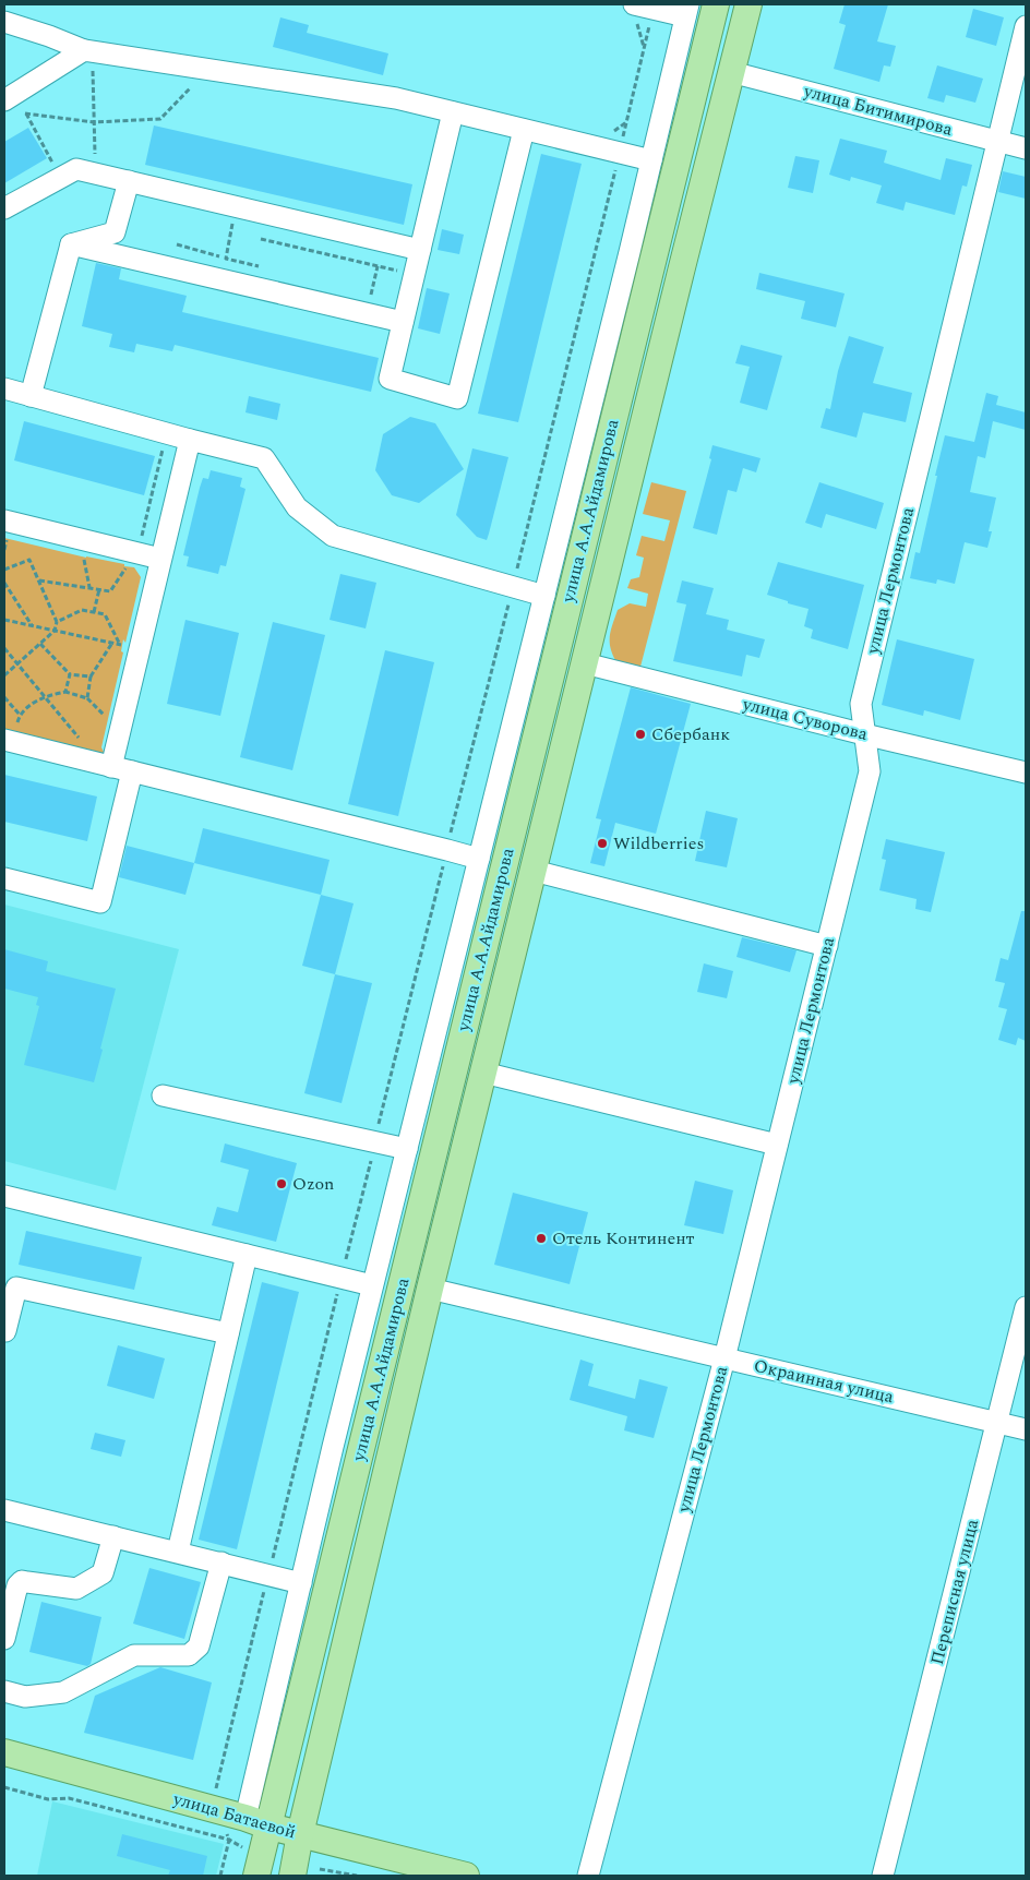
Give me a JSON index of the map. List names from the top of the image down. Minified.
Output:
{"streets":{"main road":["улица А.А.Айдамирова","улица Батаевой"],"street":["улица Битимирова","улица Лермонтова","улица Суворова","Окраинная улица","Переписная улица"]},"crossings":[["улица Битимирова","улица А.А.Айдамирова"],["улица Битимирова","улица Лермонтова"],["улица А.А.Айдамирова","улица Суворова"],["улица А.А.Айдамирова","Окраинная улица"],["улица А.А.Айдамирова","улица Батаевой"],["улица Лермонтова","улица Суворова"],["улица Лермонтова","Окраинная улица"],["Окраинная улица","Переписная улица"]],"places":["Сбербанк","Wildberries","Ozon","Отель Континент"]}
